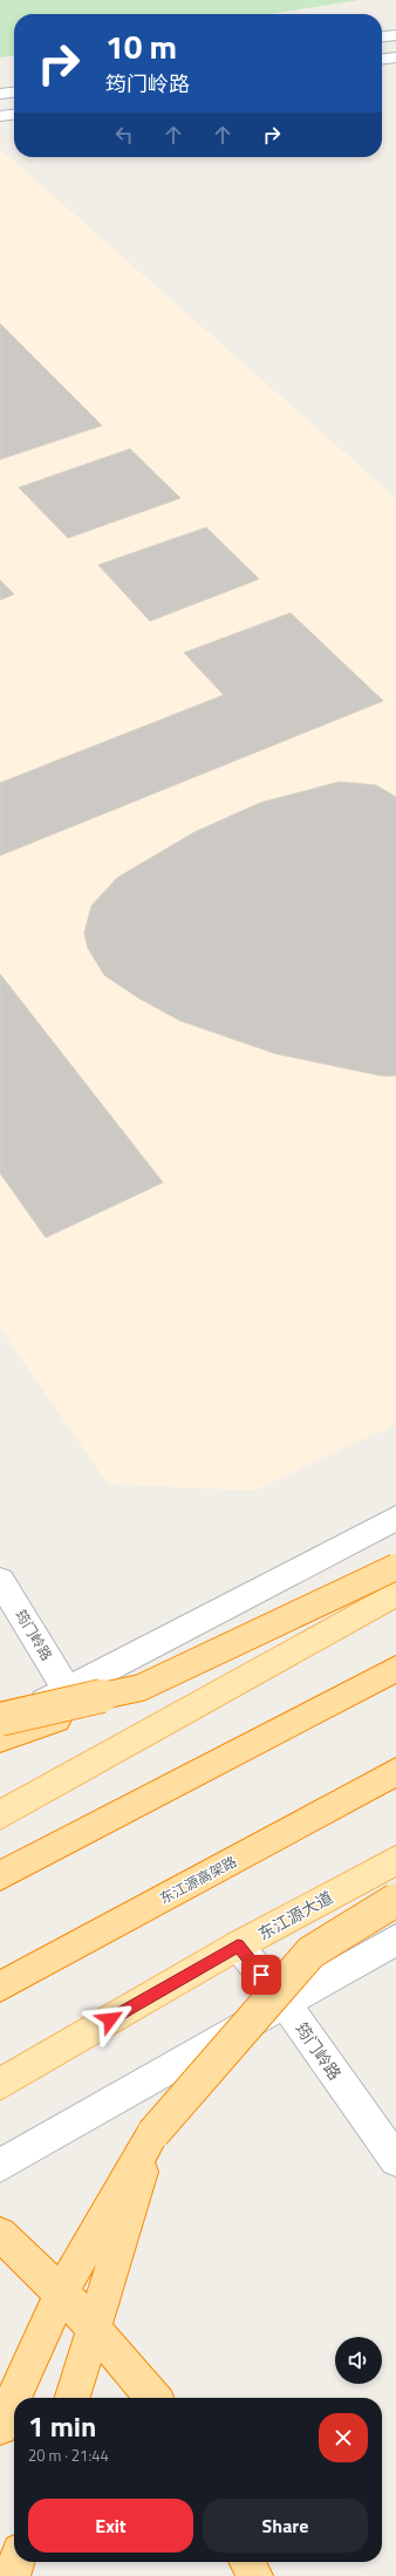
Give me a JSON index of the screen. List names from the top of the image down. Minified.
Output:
{"streets":{"highway":["东江源高架路"],"main road":["东江源大道"],"street":["筠门岭路"]},"crossings":[["筠门岭路","东江源大道"]],"page":{"turn":["10 m","筠门岭路"],"heading":["1 min","20 m · 21:44"],"buttons":["Exit","Share"]}}
